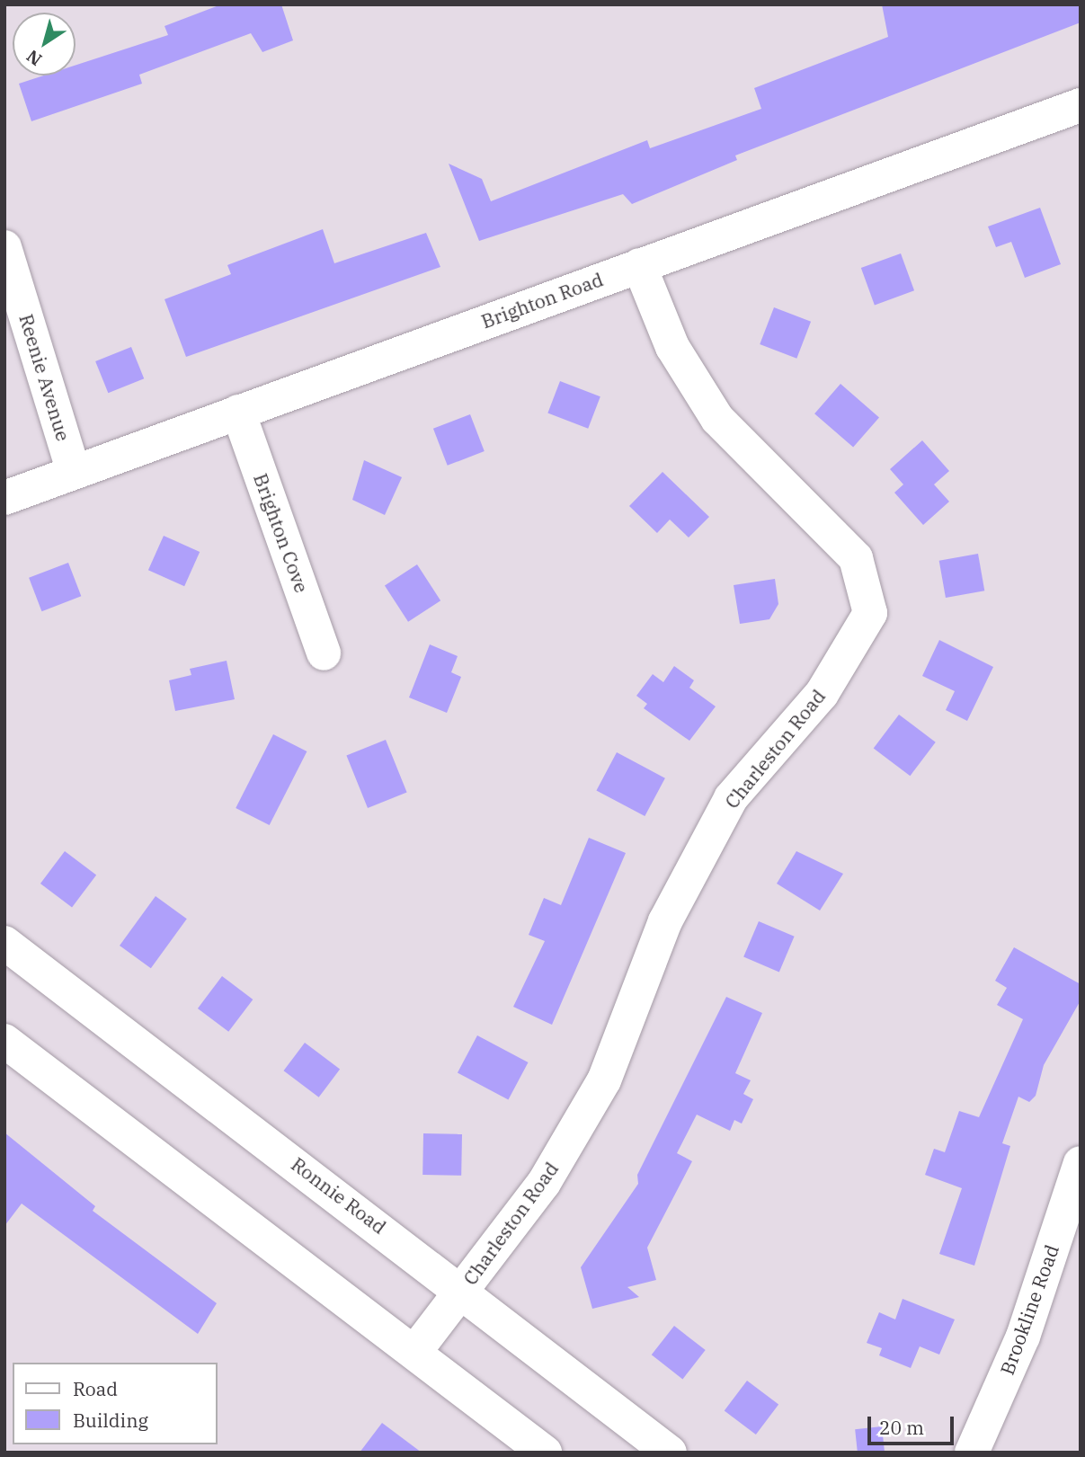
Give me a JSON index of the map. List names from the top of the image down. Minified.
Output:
{"streets":{"street":["Brighton Road","Reenie Avenue","Brighton Cove","Charleston Road","Ronnie Road","Brookline Road"]},"crossings":[["Brighton Road","Reenie Avenue"],["Brighton Road","Brighton Cove"],["Brighton Road","Charleston Road"],["Charleston Road","Ronnie Road"]],"legend":["Road","Building"],"scale_bar":"20 m","north":"bottom left"}
